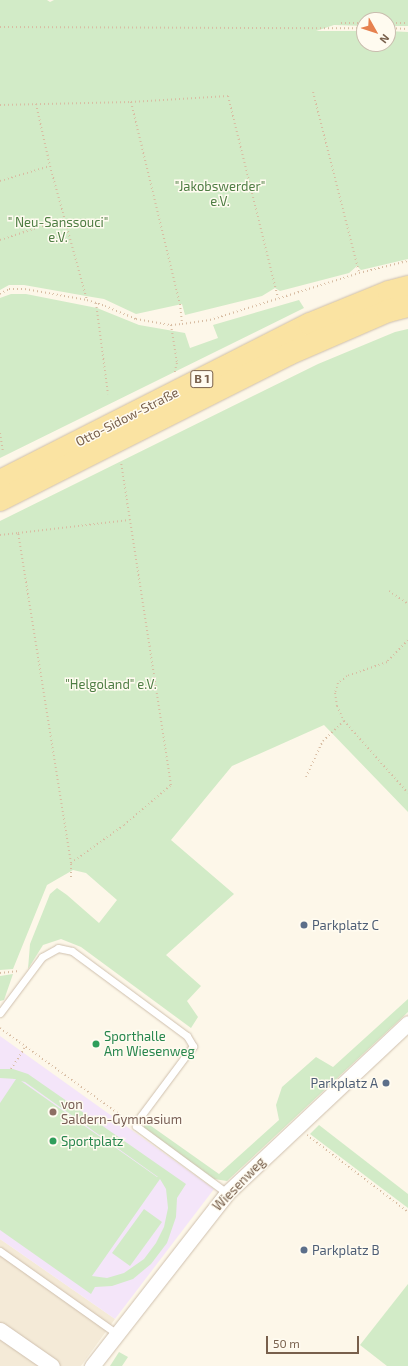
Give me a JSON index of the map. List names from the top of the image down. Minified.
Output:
{"streets":{"main road":["B 1","Otto-Sidow-Straße"],"street":["Wiesenweg"]},"parks":["\"Jakobswerder\" e.V.","\" Neu-Sanssouci\" e.V.","\"Helgoland\" e.V."],"places":["Parkplatz C","Sporthalle Am Wiesenweg","Parkplatz A","von Saldern-Gymnasium","Sportplatz","Parkplatz B"],"scale_bar":"50 m","north":"bottom right"}
